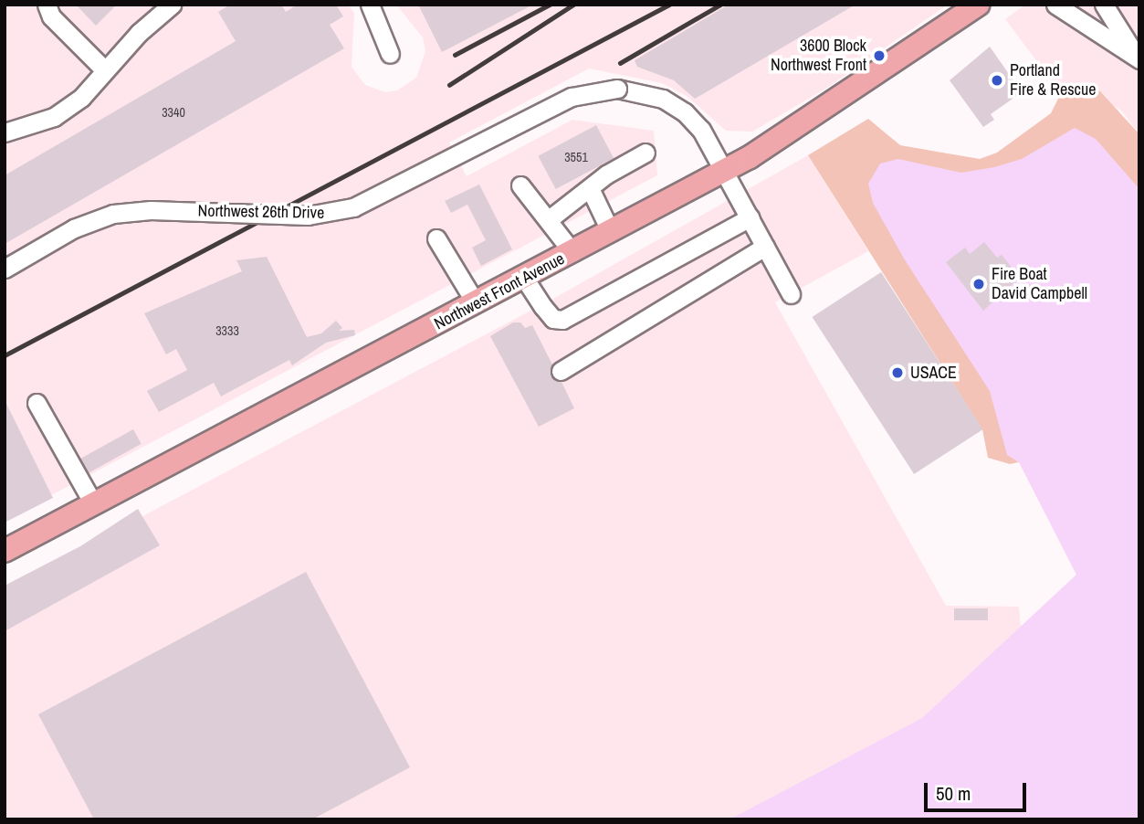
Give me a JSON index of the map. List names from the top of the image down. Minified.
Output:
{"streets":{"main road":["Northwest Front Avenue"],"street":["Northwest 26th Drive"]},"crossings":[["Northwest 26th Drive","Northwest Front Avenue"]],"places":["3600 Block Northwest Front","Portland Fire & Rescue","Fire Boat David Campbell","USACE"],"house_numbers":["3340","3551","3333"],"scale_bar":"50 m"}
